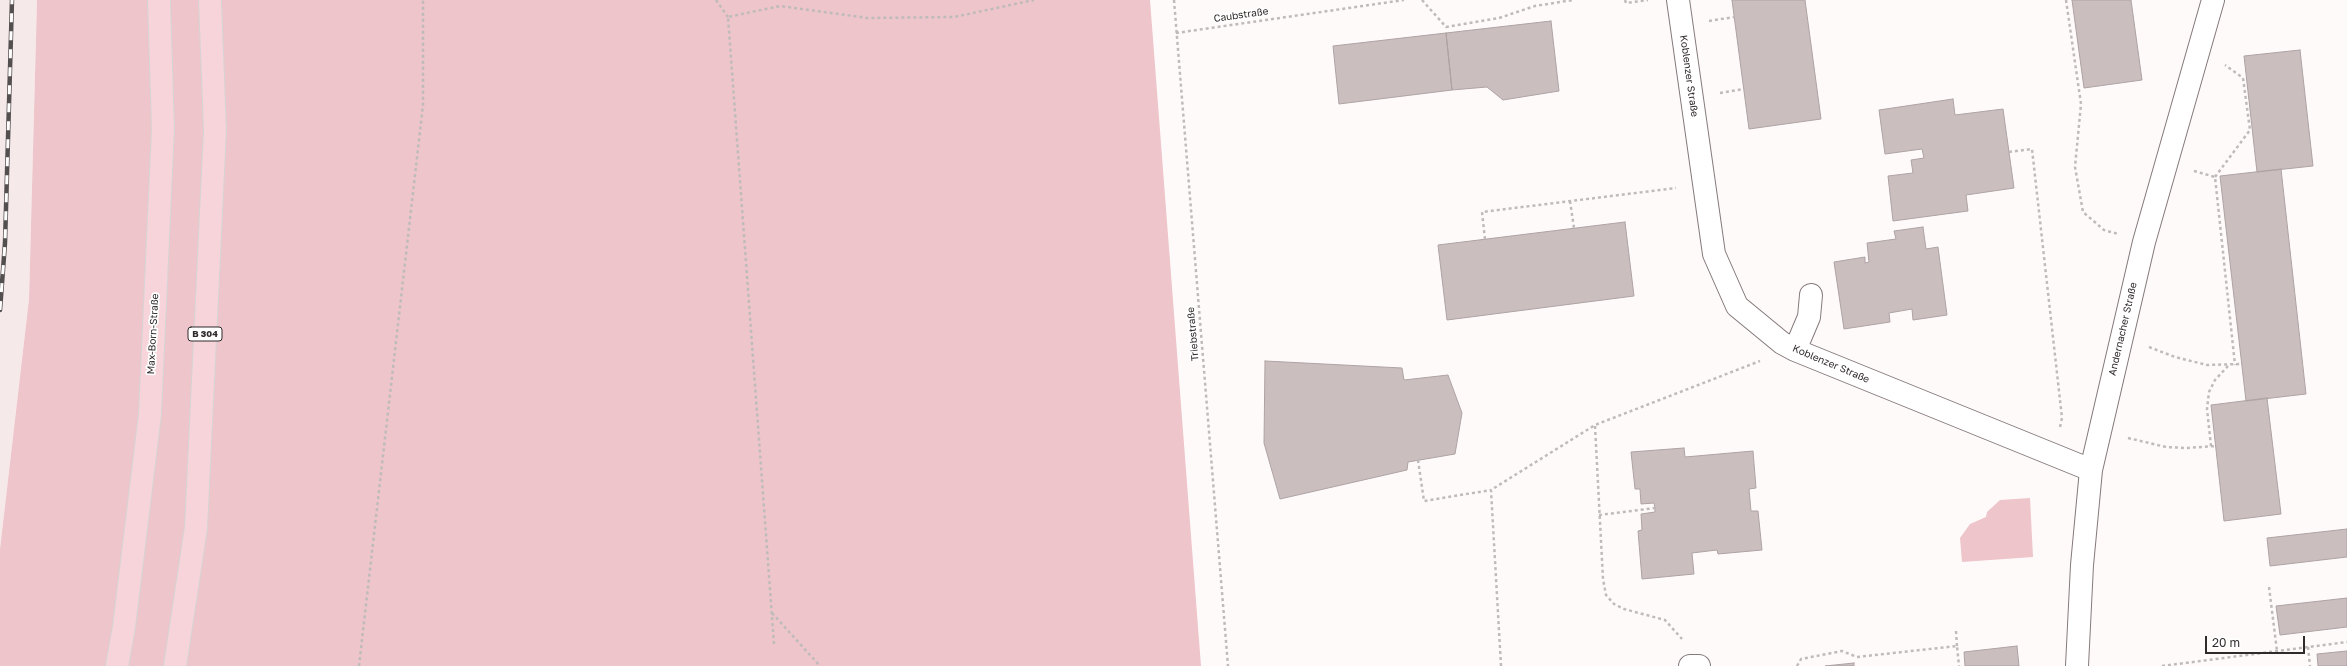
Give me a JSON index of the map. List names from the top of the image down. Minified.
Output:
{"streets":{"main road":["Max-Born-Straße","B 304"],"street":["Koblenzer Straße","Andernacher Straße"],"path":["Caubstraße","Triebstraße"]},"crossings":[["Caubstraße","Triebstraße"],["Koblenzer Straße","Andernacher Straße"]],"scale_bar":"20 m"}
